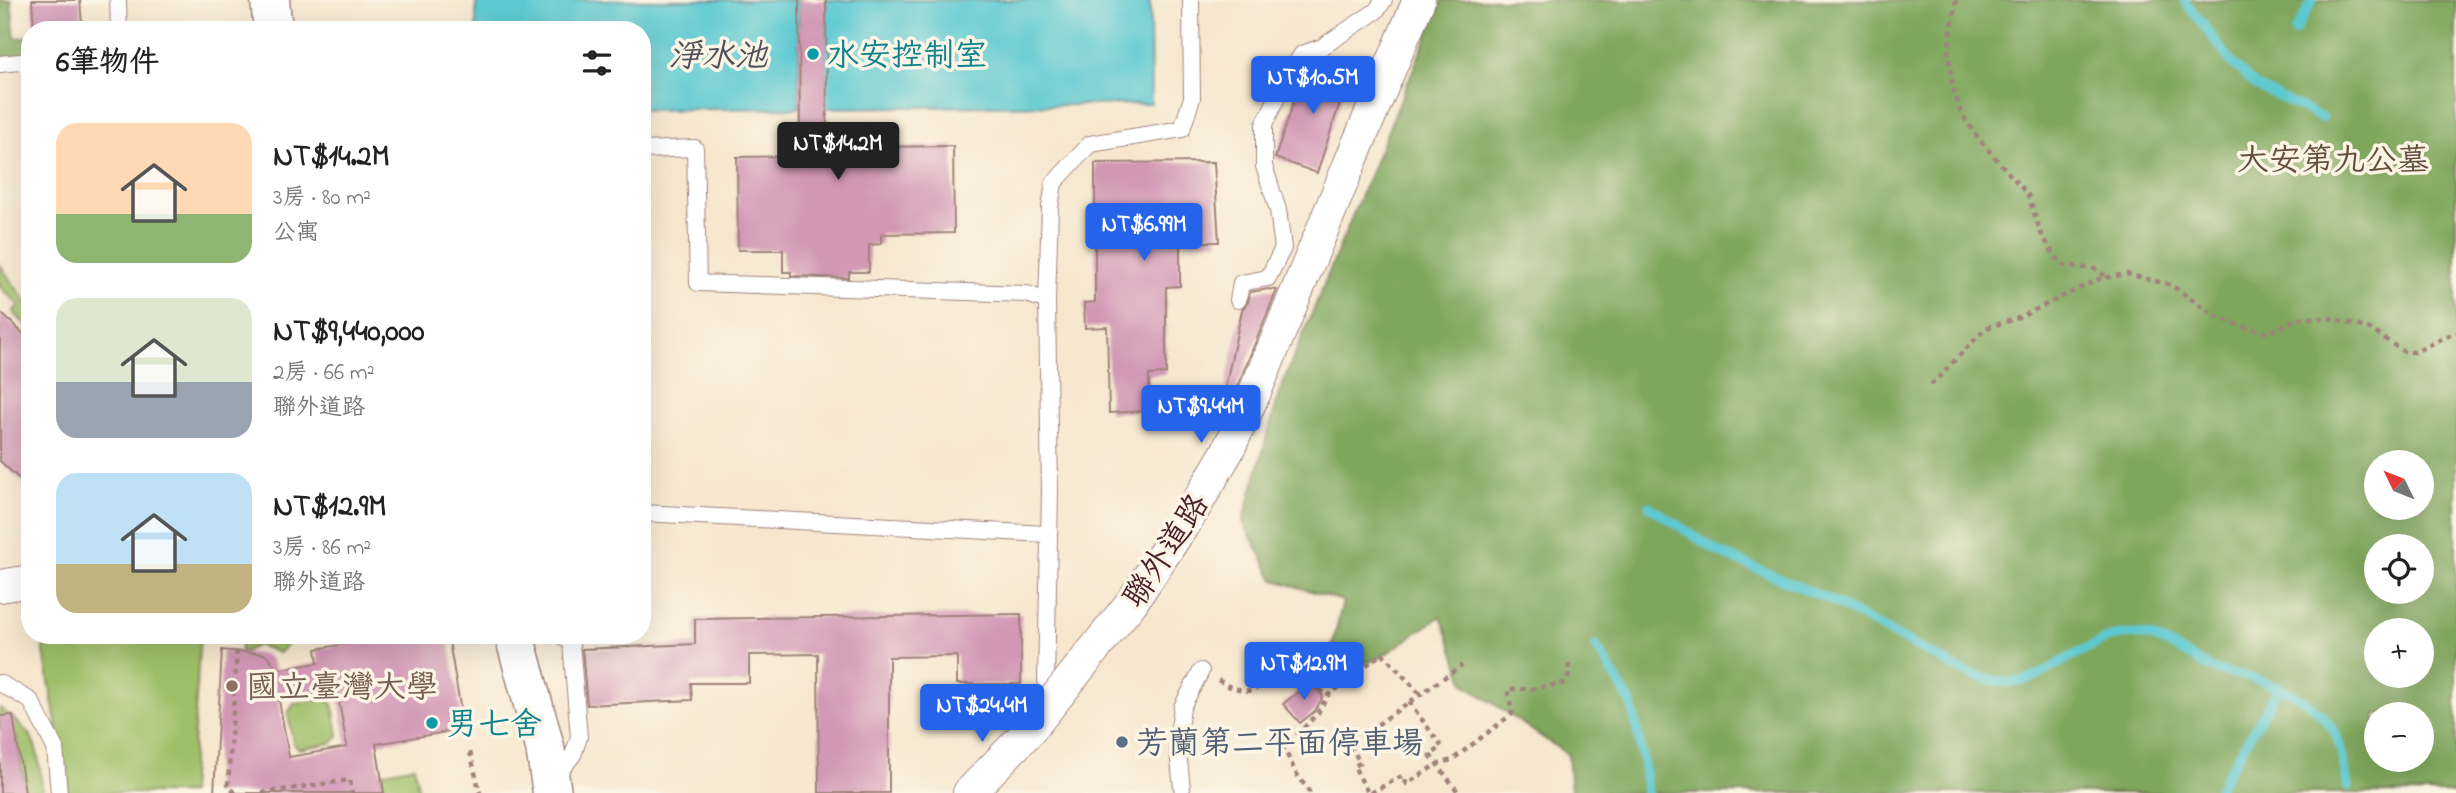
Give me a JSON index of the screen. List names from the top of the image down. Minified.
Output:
{"streets":{"street":["聯外道路"]},"water":["淨水池"],"parks":["大安第九公墓"],"places":["水安控制室","國立臺灣大學","男七舍","芳蘭第二平面停車場"],"north":"top left","page":{"heading":"6筆物件","price":["NT$10.5M","NT$14.2M","NT$6.99M","NT$9.44M","NT$12.9M","NT$24.4M"],"list":[{"name":"NT$14.2M","note":"3房 · 80 m² · 公寓"},{"name":"NT$9,440,000","note":"2房 · 66 m² · 聯外道路"},{"name":"NT$12.9M","note":"3房 · 86 m² · 聯外道路"}],"map_buttons":["+","−"]}}
